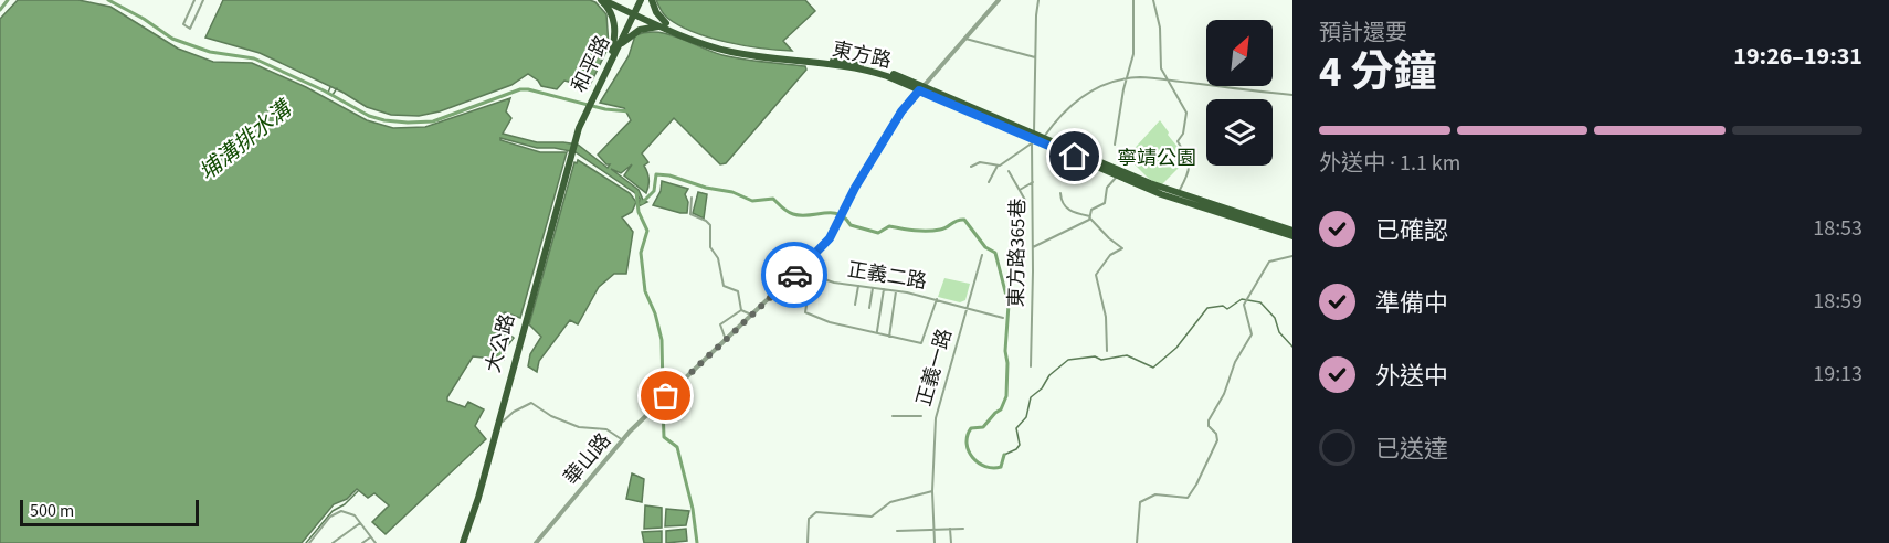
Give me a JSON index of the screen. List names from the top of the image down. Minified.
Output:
{"streets":{"main road":["東方路","和平路","大公路"],"street":["東方路365巷","正義二路","正義一路","華山路"]},"crossings":[["東方路","和平路"],["東方路","東方路365巷"],["東方路","華山路"],["和平路","大公路"],["正義二路","正義一路"],["正義二路","華山路"]],"water":["埔溝排水溝"],"parks":["寧靖公園"],"scale_bar":"500 m","north":"top right","page":{"heading":["4 分鐘","預計還要","19:26–19:31"],"bar":"外送中 · 1.1 km","list":[["已確認","18:53"],["準備中","18:59"],["外送中","19:13"],"已送達"],"scale":"500 m"}}
